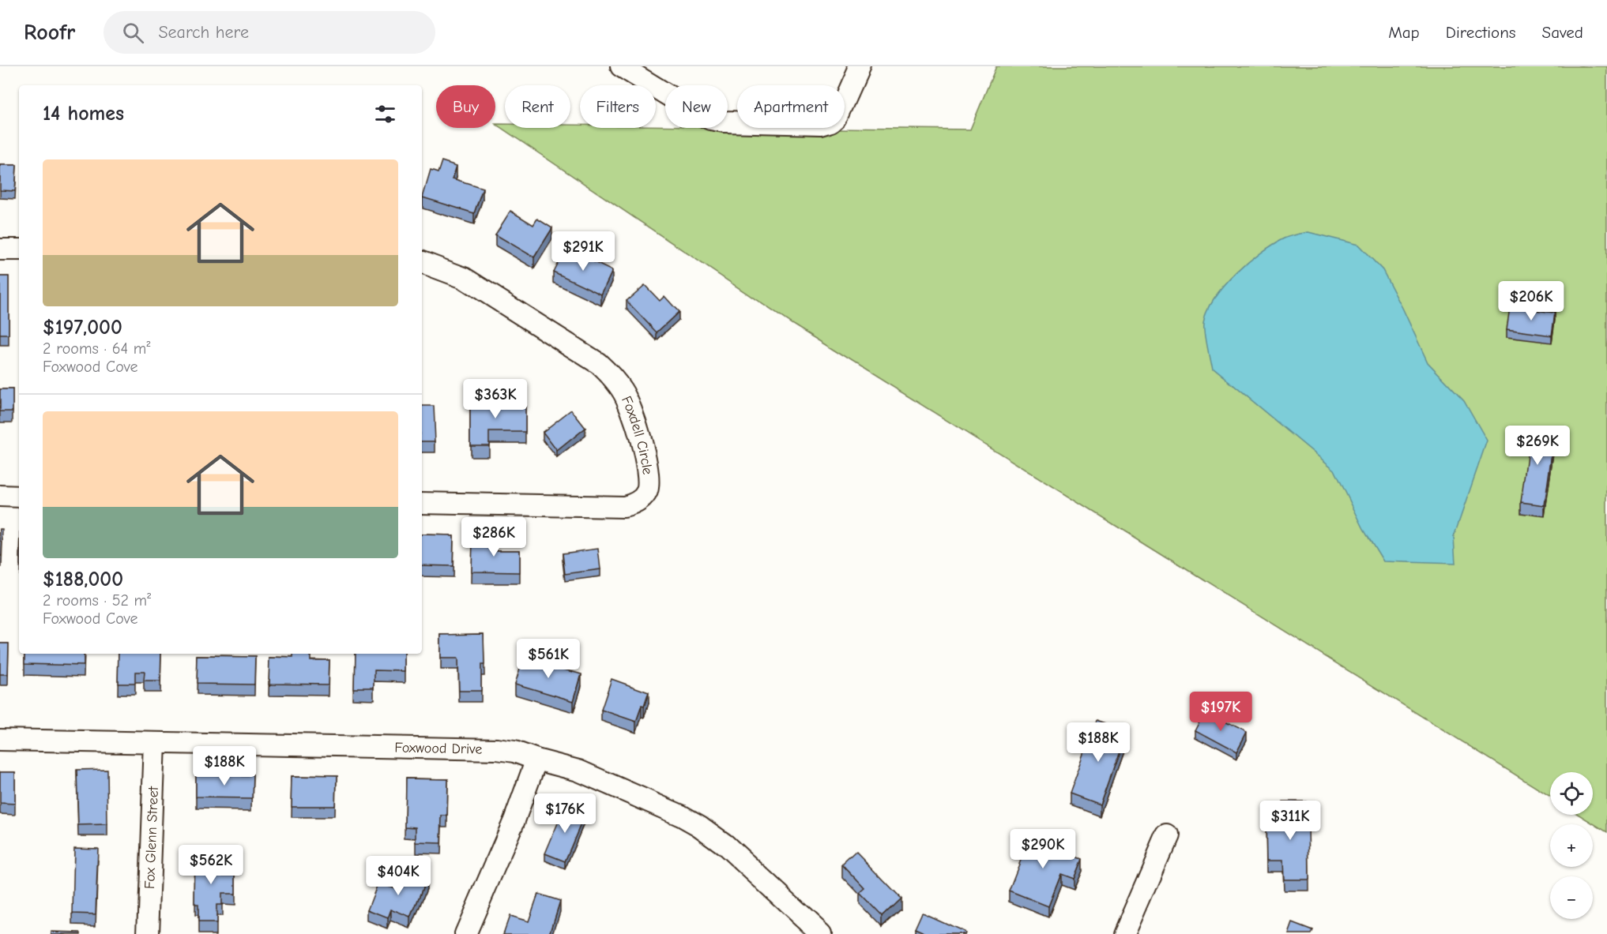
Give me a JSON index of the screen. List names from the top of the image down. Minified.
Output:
{"streets":{"street":["Foxdell Circle","Foxwood Drive","Fox Glenn Street"]},"crossings":[["Foxwood Drive","Fox Glenn Street"]],"page":{"header":"Roofr","search":"Search here","nav":["Map","Directions","Saved"],"chip":["Buy","Rent","Filters","New","Apartment"],"heading":"14 homes","list":[{"name":"$197,000","note":"2 rooms · 64 m² · Foxwood Cove"},{"name":"$188,000","note":"2 rooms · 52 m² · Foxwood Cove"}],"price":["$291K","$206K","$363K","$269K","$286K","$561K","$197K","$188K","$188K","$176K","$311K","$290K","$562K","$404K"],"map_buttons":["+","−"]}}
